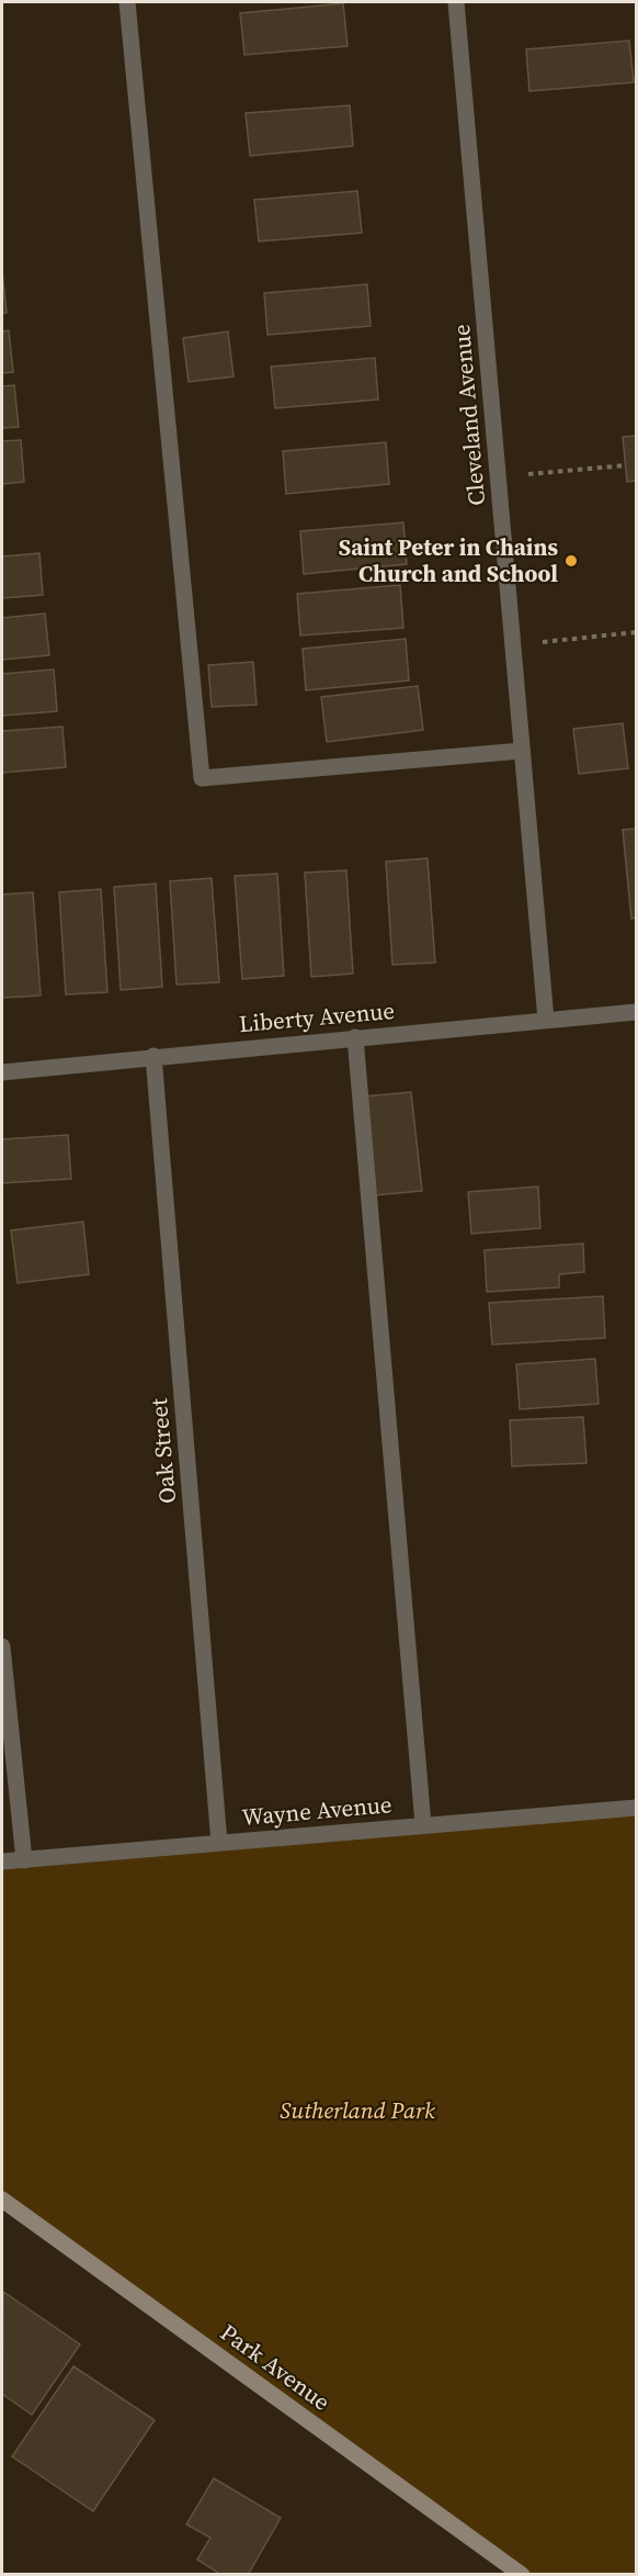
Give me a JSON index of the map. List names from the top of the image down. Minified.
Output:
{"streets":{"main road":["Park Avenue"],"street":["Cleveland Avenue","Liberty Avenue","Oak Street","Wayne Avenue"]},"crossings":[["Cleveland Avenue","Liberty Avenue"],["Liberty Avenue","Oak Street"],["Oak Street","Wayne Avenue"]],"parks":["Sutherland Park"],"places":["Saint Peter in Chains Church and School"]}
